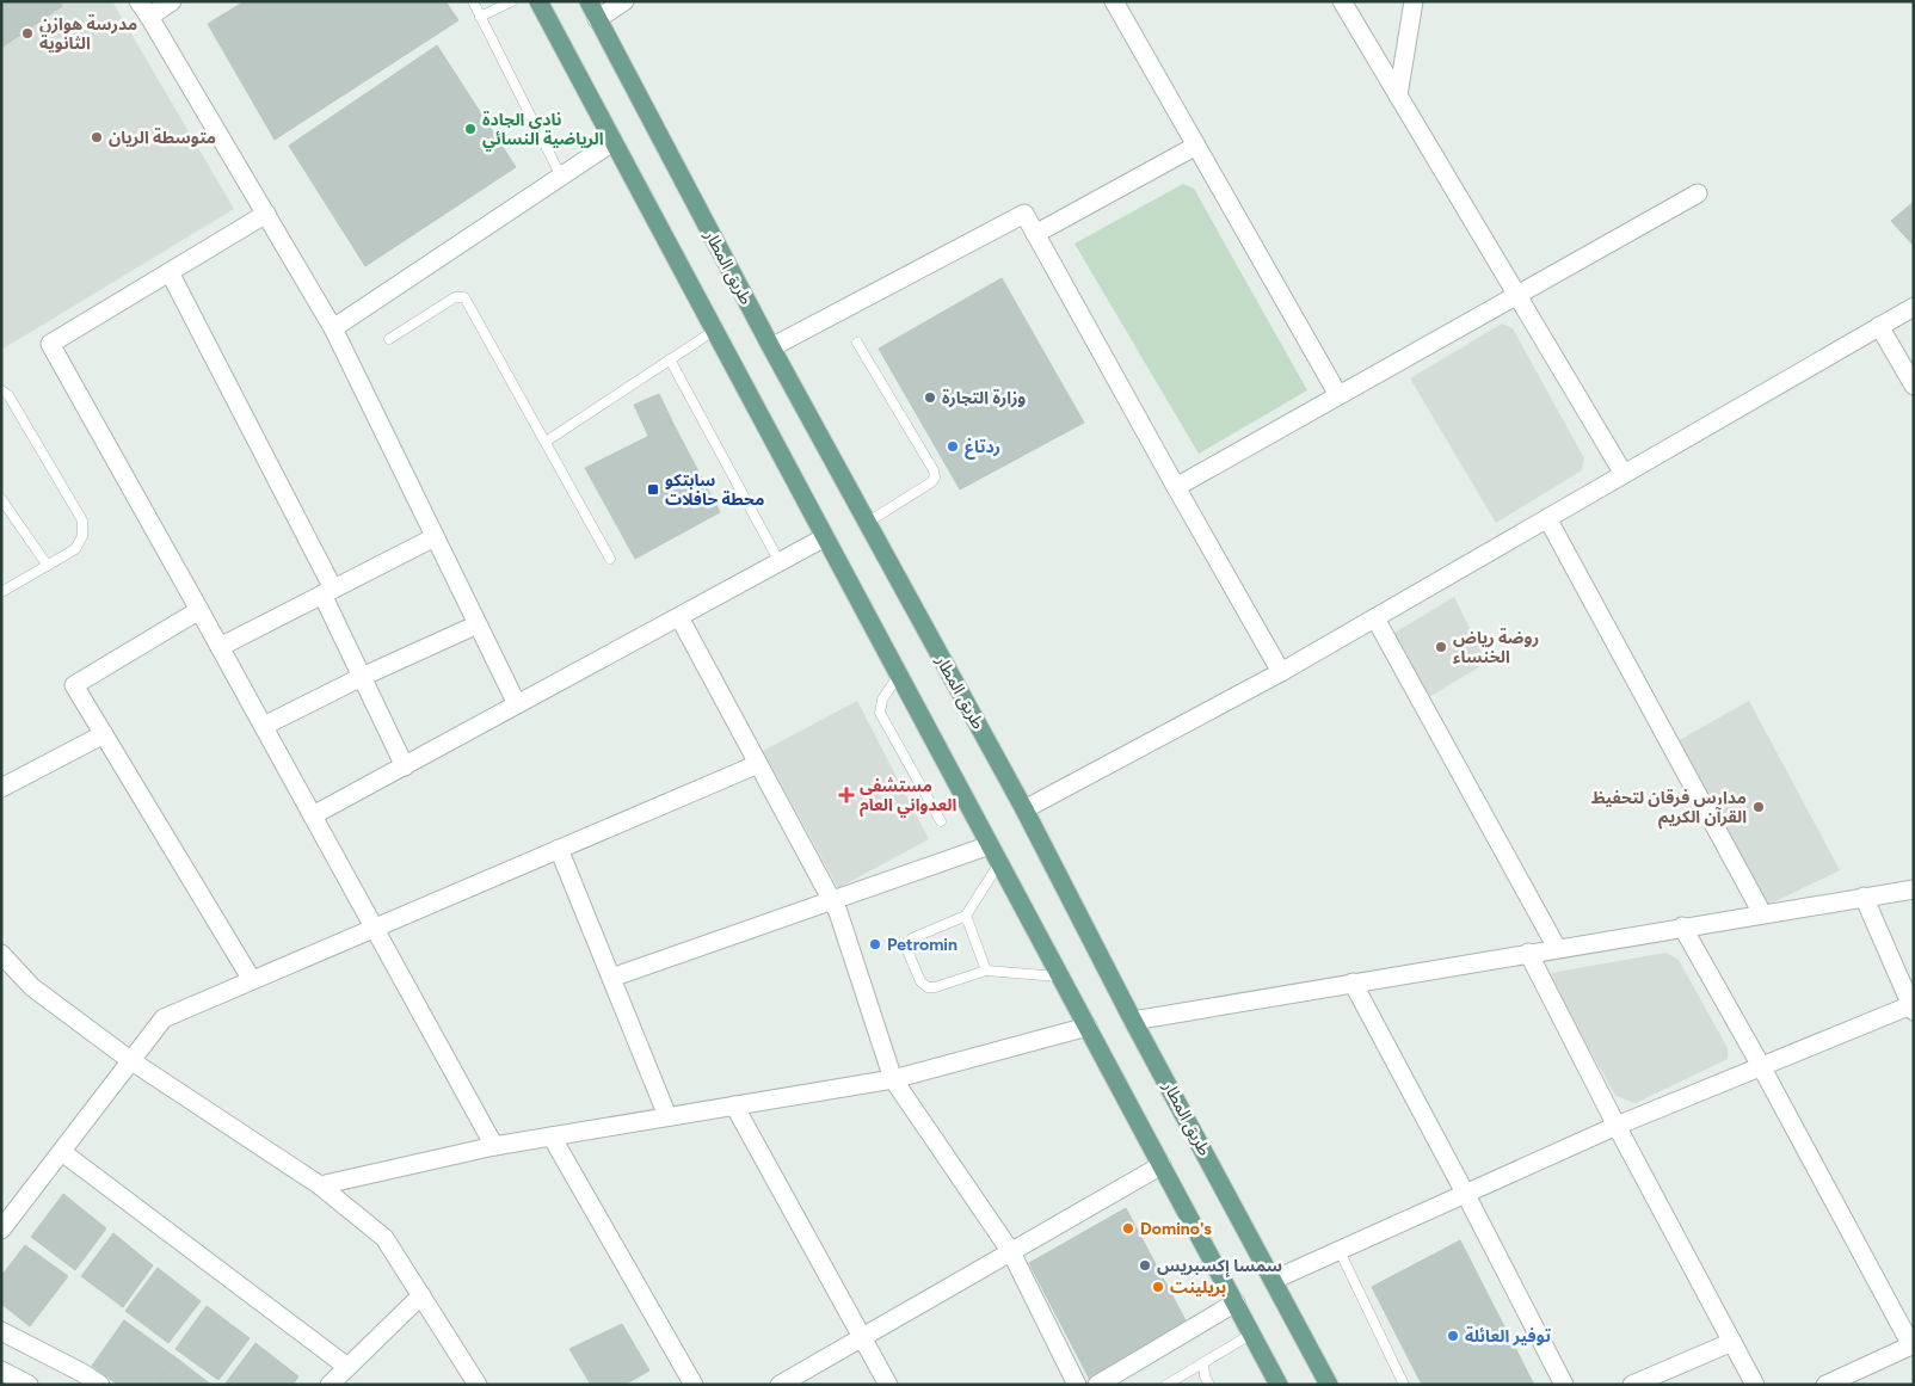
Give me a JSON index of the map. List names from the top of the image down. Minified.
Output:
{"streets":{"main road":["طريق المطار"]},"places":{"other":["مدرسة هوازن الثانوية","نادي الجادة الرياضية النسائي","متوسطة الريان","وزارة التجارة","ردتاغ","روضة رياض الخنساء","مدارس فرقان لتحفيظ القرآن الكريم","Petromin","Domino's","سمسا إكسبريس","بريلينت","توفير العائلة"],"transit":["سابتكو محطة حافلات"],"health":["مستشفى العدواني العام"]}}
